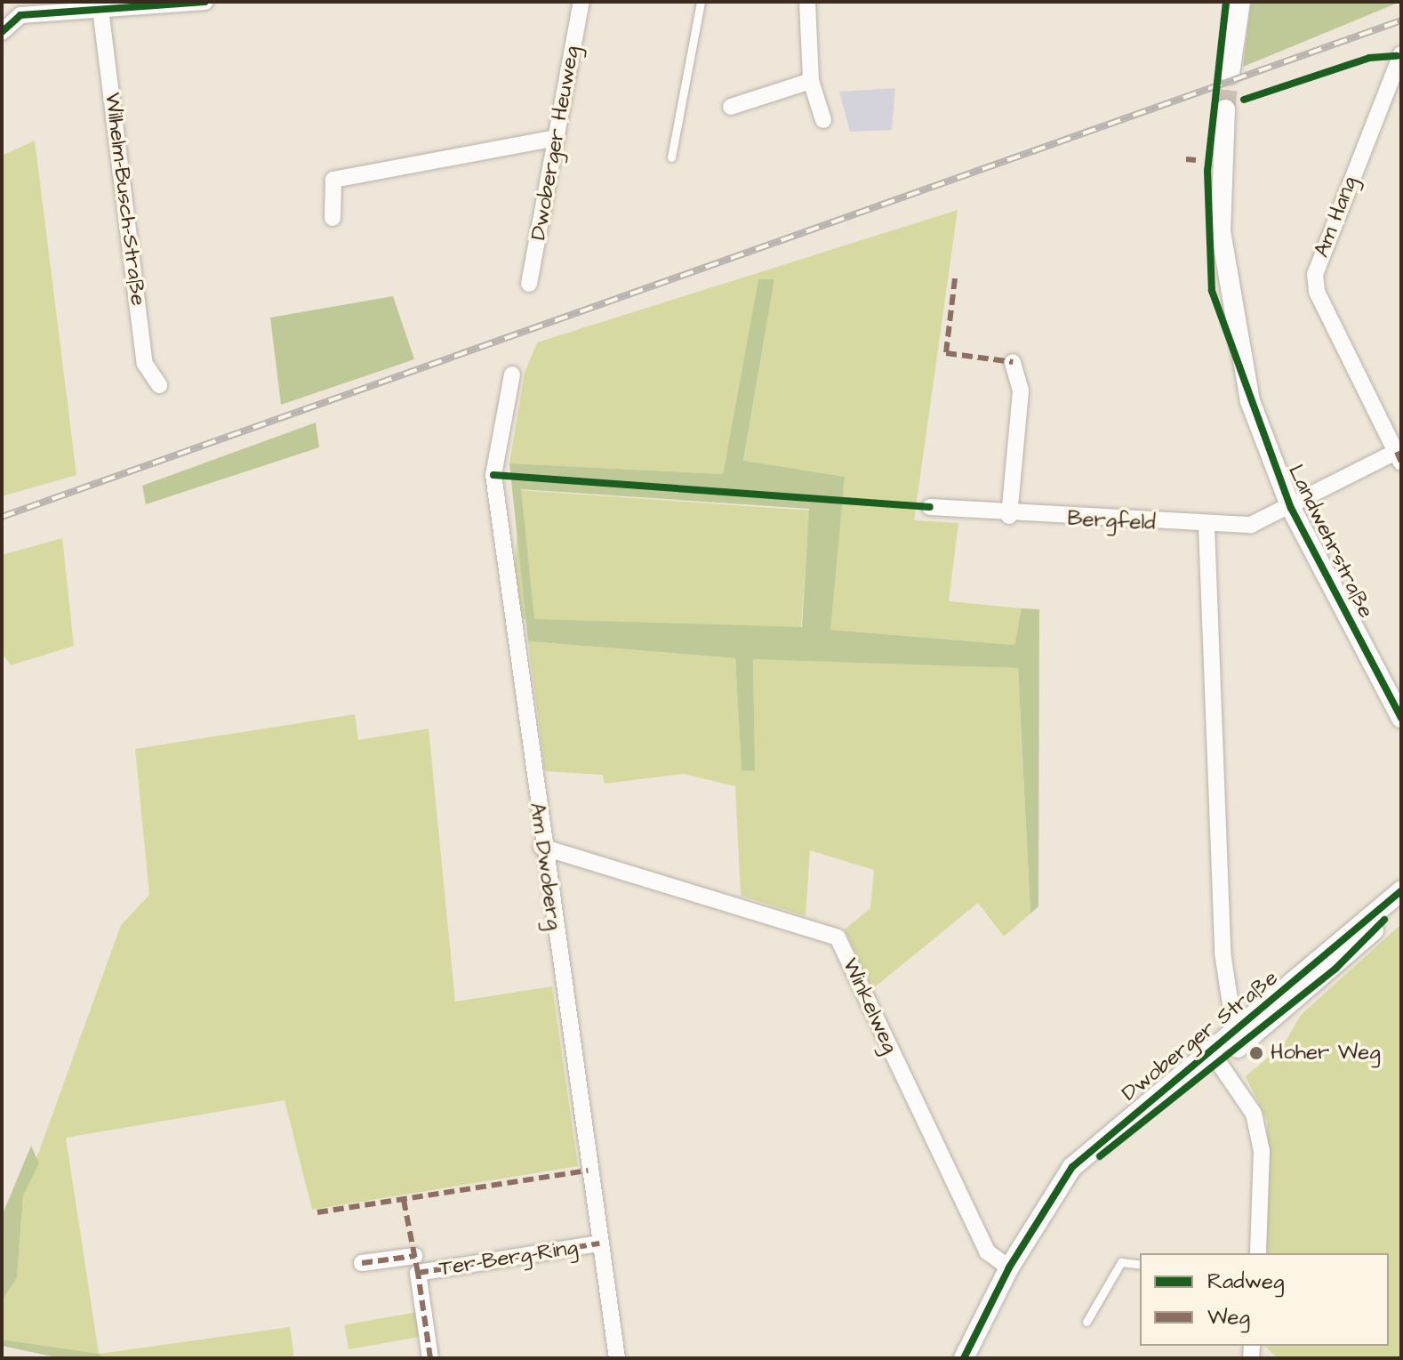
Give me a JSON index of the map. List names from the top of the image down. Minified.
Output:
{"streets":{"street":["Dwoberger Heuweg","Wilhelm-Busch-Straße","Am Hang","Bergfeld","Landwehrstraße","Am Dwoberg","Winkelweg","Dwoberger Straße","Ter-Berg-Ring"]},"crossings":[["Am Hang","Bergfeld"],["Bergfeld","Landwehrstraße"],["Am Dwoberg","Winkelweg"],["Am Dwoberg","Ter-Berg-Ring"],["Winkelweg","Dwoberger Straße"]],"places":["Hoher Weg"],"legend":["Radweg","Weg"]}
